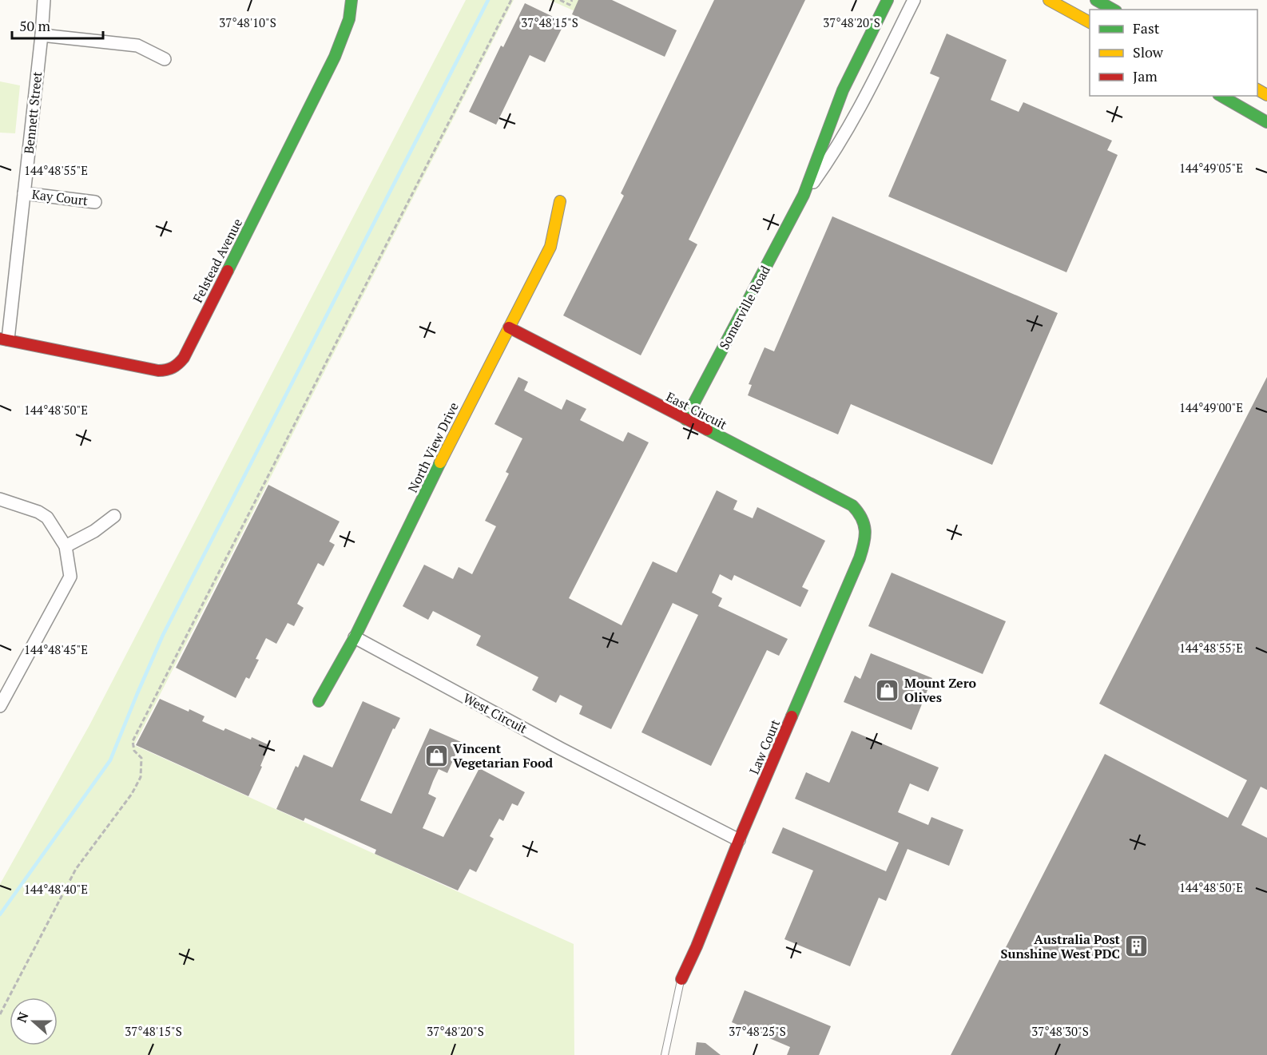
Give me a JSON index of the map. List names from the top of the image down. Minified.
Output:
{"streets":{"street":["Bennett Street","Kay Court","Felstead Avenue","Somerville Road","East Circuit","North View Drive","West Circuit","Law Court"]},"crossings":[["Bennett Street","Kay Court"],["Bennett Street","Felstead Avenue"],["Somerville Road","East Circuit"],["East Circuit","North View Drive"],["East Circuit","Law Court"],["North View Drive","West Circuit"],["West Circuit","Law Court"]],"places":{"shop":["Mount Zero Olives","Vincent Vegetarian Food"],"building":["Australia Post Sunshine West PDC"]},"legend":["Fast","Slow","Jam"],"scale_bar":"50 m","north":"left","coordinates":["37°48'10\"S","37°48'15\"S","37°48'20\"S","144°49'05\"E","144°48'55\"E","144°49'00\"E","144°48'50\"E","144°48'45\"E","144°48'40\"E","37°48'25\"S","37°48'30\"S"]}
